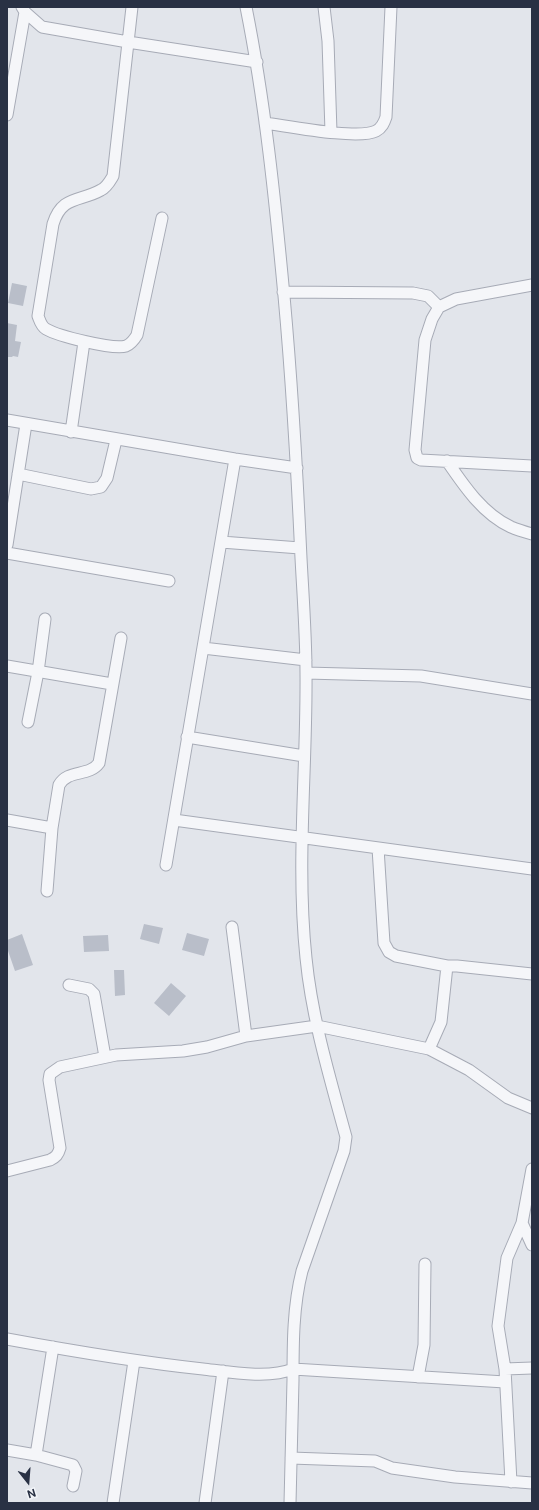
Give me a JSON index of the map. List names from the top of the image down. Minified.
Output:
{"north":"bottom"}
